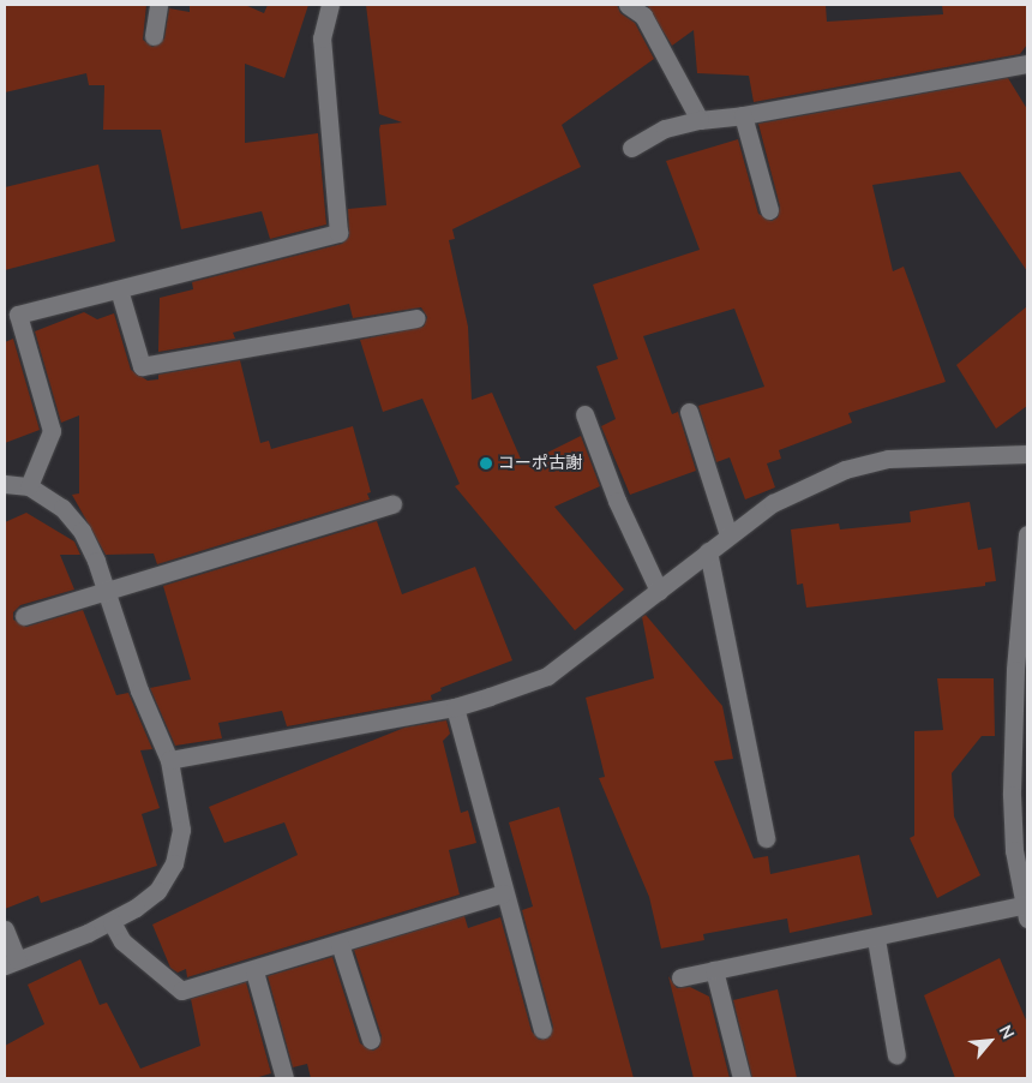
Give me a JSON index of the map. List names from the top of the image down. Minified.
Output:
{"places":["コーポ古謝"],"north":"top right"}
